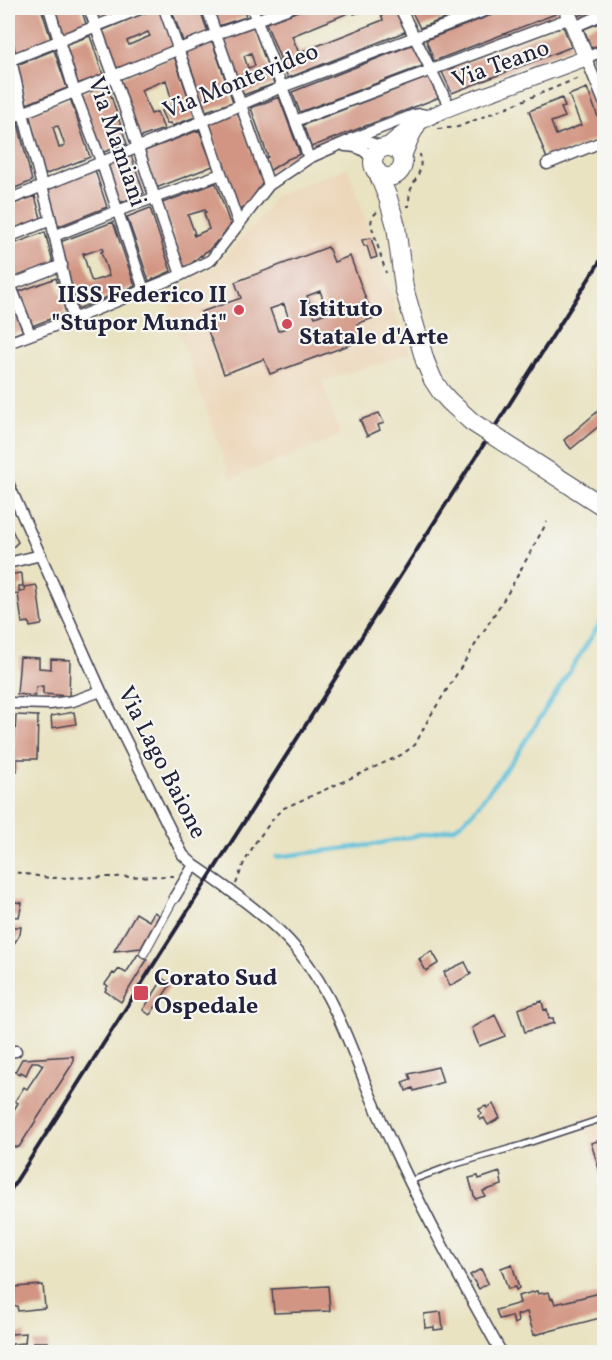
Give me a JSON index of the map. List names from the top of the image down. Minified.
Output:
{"streets":{"main road":["Via Teano"],"street":["Via Montevideo","Via Mamiani","Via Lago Baione"]},"crossings":[["Via Teano","Via Mamiani"],["Via Montevideo","Via Mamiani"]],"places":{"other":["IISS Federico II \"Stupor Mundi\"","Istituto Statale d'Arte"],"transit":["Corato Sud Ospedale"]}}
